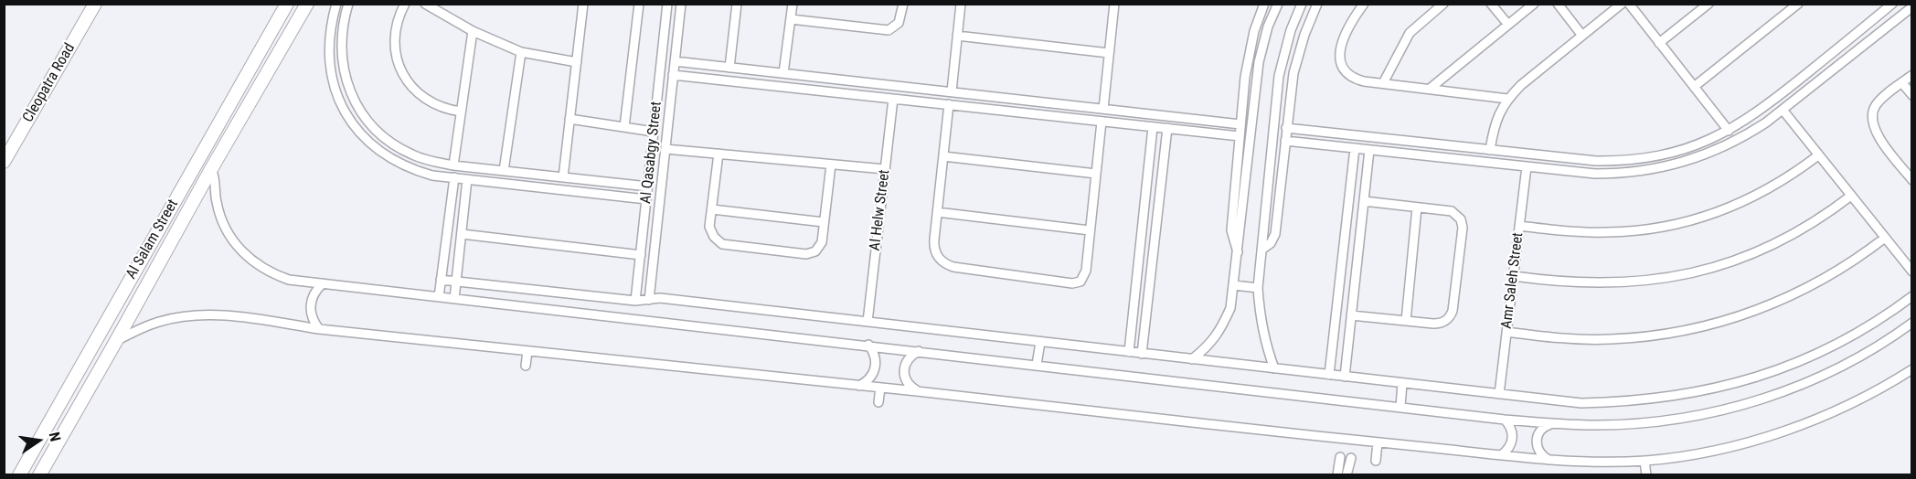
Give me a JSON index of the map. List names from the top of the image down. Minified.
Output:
{"streets":{"main road":["Cleopatra Road","Al Salam Street"],"street":["Al Qasabgy Street","Al Helw Street","Amr Saleh Street"]},"north":"right"}
